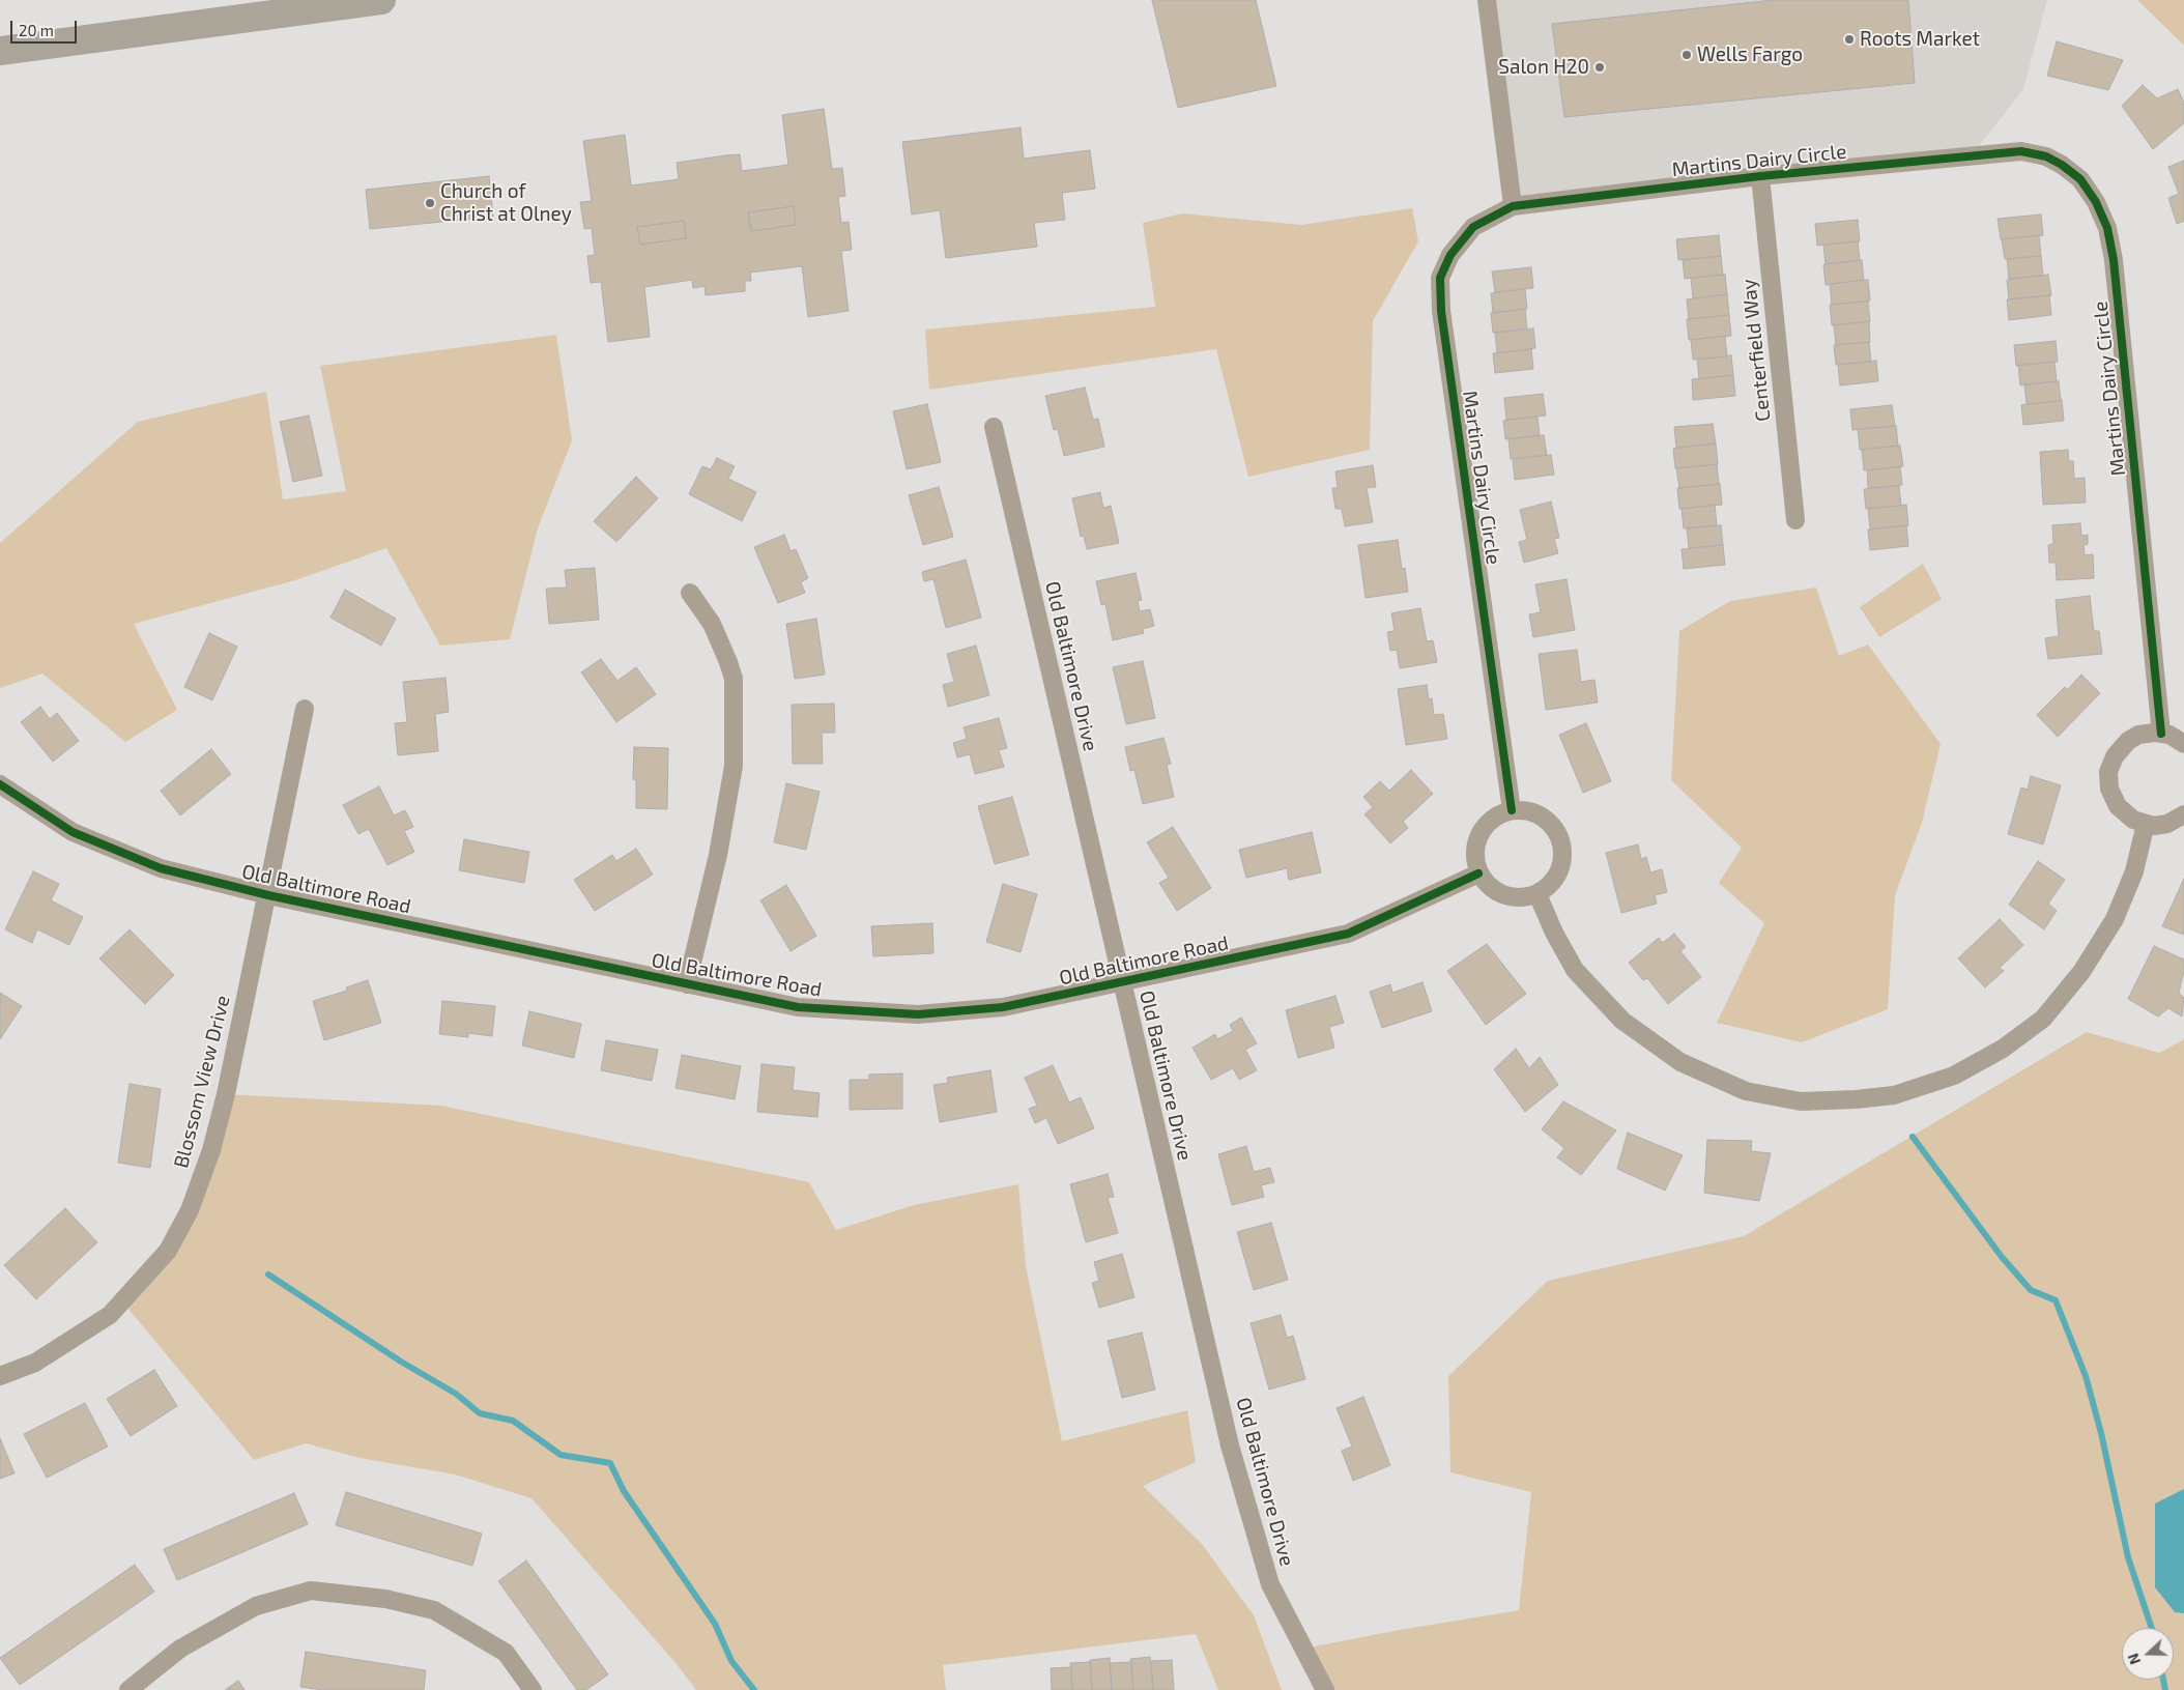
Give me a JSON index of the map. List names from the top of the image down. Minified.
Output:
{"streets":{"street":["Martins Dairy Circle","Centerfield Way","Old Baltimore Drive","Old Baltimore Road","Blossom View Drive"]},"crossings":[["Martins Dairy Circle","Centerfield Way"],["Martins Dairy Circle","Old Baltimore Road"],["Old Baltimore Drive","Old Baltimore Road"],["Old Baltimore Road","Blossom View Drive"]],"places":["Roots Market","Wells Fargo","Salon H20","Church of Christ at Olney"],"scale_bar":"20 m","north":"left"}
